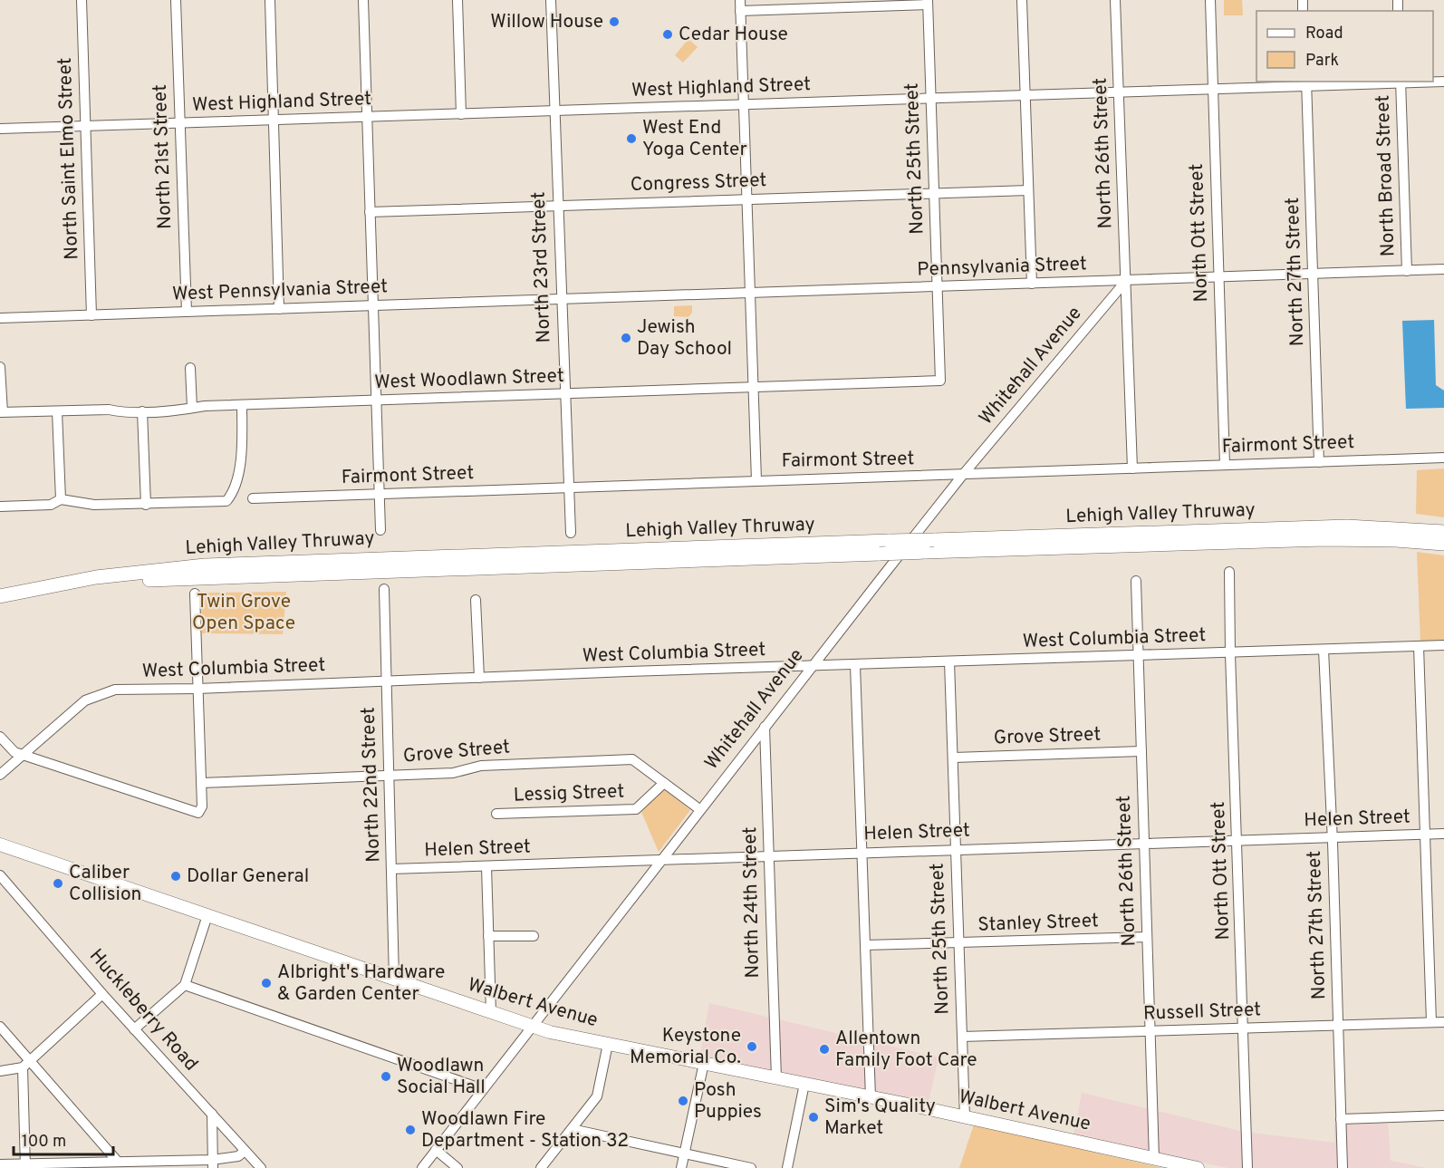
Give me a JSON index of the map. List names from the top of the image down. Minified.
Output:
{"streets":{"highway":["Lehigh Valley Thruway"],"main road":["Walbert Avenue"],"street":["West Highland Street","North 26th Street","North 21st Street","North Saint Elmo Street","North 25th Street","North Broad Street","Congress Street","North Ott Street","North 23rd Street","Pennsylvania Street","North 27th Street","West Pennsylvania Street","Whitehall Avenue","West Woodlawn Street","Fairmont Street","West Columbia Street","Grove Street","North 22nd Street","Lessig Street","Helen Street","North 24th Street","Stanley Street","Huckleberry Road","Russell Street"]},"crossings":[["West Highland Street","North 26th Street"],["West Highland Street","North 21st Street"],["West Highland Street","North Saint Elmo Street"],["West Highland Street","North 25th Street"],["West Highland Street","North Broad Street"],["West Highland Street","North Ott Street"],["West Highland Street","North 23rd Street"],["West Highland Street","North 27th Street"],["North 26th Street","Pennsylvania Street"],["North 26th Street","Whitehall Avenue"],["North 26th Street","Fairmont Street"],["North 26th Street","West Columbia Street"],["North 26th Street","Grove Street"],["North 26th Street","Helen Street"],["North 26th Street","Stanley Street"],["North 26th Street","Walbert Avenue"],["North 26th Street","Russell Street"],["North 21st Street","West Pennsylvania Street"],["North Saint Elmo Street","West Pennsylvania Street"],["North 25th Street","Congress Street"],["North 25th Street","Pennsylvania Street"],["North 25th Street","West Woodlawn Street"],["North 25th Street","West Columbia Street"],["North 25th Street","Grove Street"],["North 25th Street","Helen Street"],["North 25th Street","Stanley Street"],["North 25th Street","Walbert Avenue"],["North 25th Street","Russell Street"],["North Broad Street","Pennsylvania Street"],["Congress Street","North 23rd Street"],["North Ott Street","Pennsylvania Street"],["North Ott Street","Fairmont Street"],["North Ott Street","West Columbia Street"],["North Ott Street","Helen Street"],["North Ott Street","Russell Street"],["North 23rd Street","Pennsylvania Street"],["North 23rd Street","West Pennsylvania Street"],["North 23rd Street","West Woodlawn Street"],["North 23rd Street","Fairmont Street"],["Pennsylvania Street","North 27th Street"],["Pennsylvania Street","West Pennsylvania Street"],["Pennsylvania Street","Whitehall Avenue"],["North 27th Street","Fairmont Street"],["North 27th Street","West Columbia Street"],["North 27th Street","Helen Street"],["North 27th Street","Russell Street"],["Whitehall Avenue","Fairmont Street"],["Whitehall Avenue","West Columbia Street"],["Whitehall Avenue","Grove Street"],["Whitehall Avenue","Helen Street"],["Whitehall Avenue","North 24th Street"],["Whitehall Avenue","Walbert Avenue"],["West Columbia Street","North 22nd Street"],["Grove Street","North 22nd Street"],["Grove Street","Lessig Street"],["North 22nd Street","Helen Street"],["North 22nd Street","Walbert Avenue"],["Helen Street","North 24th Street"],["North 24th Street","Walbert Avenue"]],"parks":["Twin Grove Open Space"],"places":["Willow House","Cedar House","West End Yoga Center","Jewish Day School","Dollar General","Caliber Collision","Albright's Hardware & Garden Center","Keystone Memorial Co.","Allentown Family Foot Care","Woodlawn Social Hall","Posh Puppies","Sim's Quality Market","Woodlawn Fire Department - Station 32"],"legend":["Road","Park"],"scale_bar":"100 m"}
